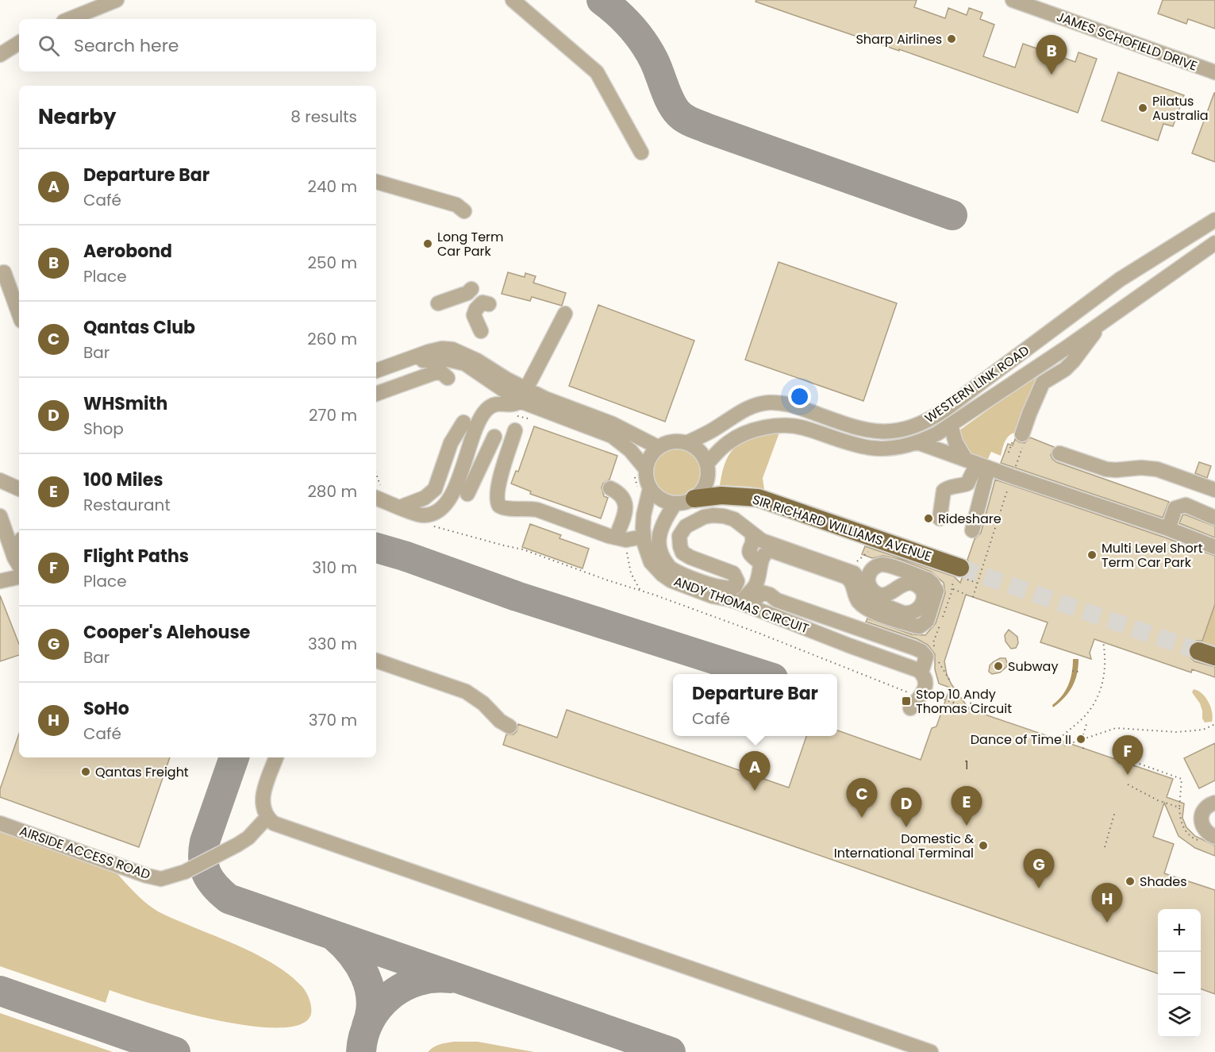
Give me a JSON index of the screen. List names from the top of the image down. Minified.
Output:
{"streets":{"main road":["SIR RICHARD WILLIAMS AVENUE"],"street":["JAMES SCHOFIELD DRIVE","WESTERN LINK ROAD","ANDY THOMAS CIRCUIT","AIRSIDE ACCESS ROAD"]},"crossings":[["WESTERN LINK ROAD","SIR RICHARD WILLIAMS AVENUE"],["WESTERN LINK ROAD","ANDY THOMAS CIRCUIT"],["SIR RICHARD WILLIAMS AVENUE","ANDY THOMAS CIRCUIT"]],"places":{"other":["Sharp Airlines","Pilatus Australia","Long Term Car Park","Rideshare","Multi Level Short Term Car Park","Subway","Dance of Time II","Qantas Freight","Domestic & International Terminal","Shades"],"transit":["Stop 10 Andy Thomas Circuit"]},"house_numbers":["1"],"page":{"search":"Search here","pins":["B","F","A","C","E","D","G","H"],"heading":["Nearby","8 results"],"list":[{"mark":"A","name":"Departure Bar","note":"Café","value":"240 m"},{"mark":"B","name":"Aerobond","note":"Place","value":"250 m"},{"mark":"C","name":"Qantas Club","note":"Bar","value":"260 m"},{"mark":"D","name":"WHSmith","note":"Shop","value":"270 m"},{"mark":"E","name":"100 Miles","note":"Restaurant","value":"280 m"},{"mark":"F","name":"Flight Paths","note":"Place","value":"310 m"},{"mark":"G","name":"Cooper's Alehouse","note":"Bar","value":"330 m"},{"mark":"H","name":"SoHo","note":"Café","value":"370 m"}],"popup":["Departure Bar","Café"],"map_buttons":["+","−"]}}
